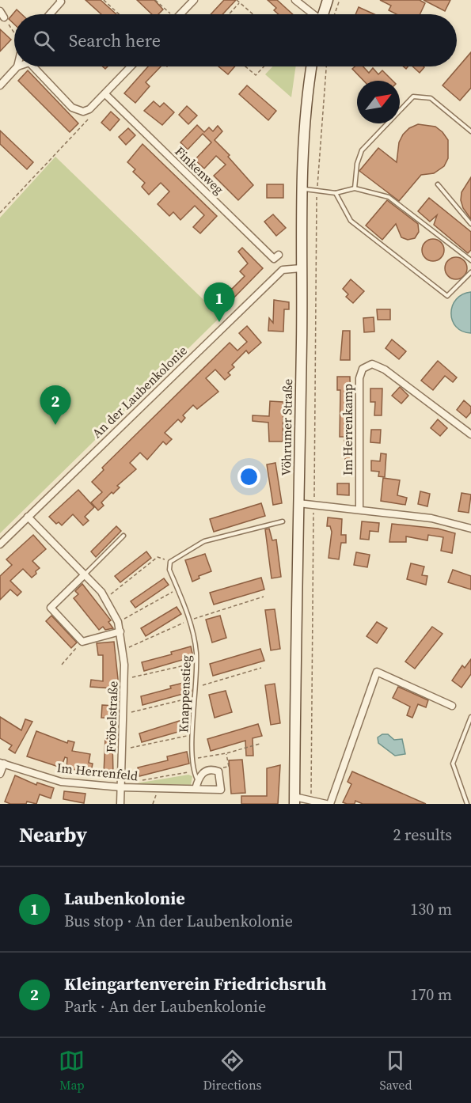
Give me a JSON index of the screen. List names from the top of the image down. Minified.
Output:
{"streets":{"main road":["Vöhrumer Straße"],"street":["Finkenweg","An der Laubenkolonie","Im Herrenkamp","Fröbelstraße","Im Herrenfeld"],"lane":["Knappenstieg"]},"crossings":[["An der Laubenkolonie","Vöhrumer Straße"],["An der Laubenkolonie","Fröbelstraße"],["Fröbelstraße","Im Herrenfeld"]],"north":"top right","page":{"search":"Search here","pins":["1","2"],"heading":["Nearby","2 results"],"list":[{"mark":"1","name":"Laubenkolonie","note":"Bus stop · An der Laubenkolonie","value":"130 m"},{"mark":"2","name":"Kleingartenverein Friedrichsruh","note":"Park · An der Laubenkolonie","value":"170 m"}],"nav":["Map","Directions","Saved"]}}
